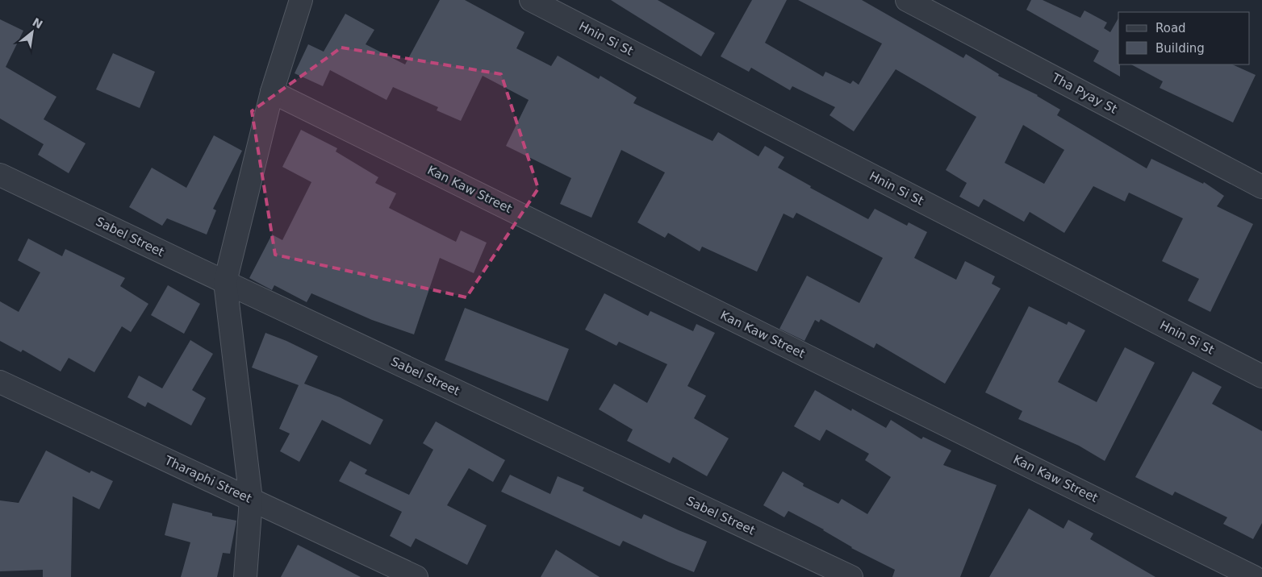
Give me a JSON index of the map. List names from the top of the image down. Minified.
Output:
{"streets":{"street":["Hnin Si St","Tha Pyay St","Kan Kaw Street","Sabel Street","Tharaphi Street"]},"legend":["Road","Building"],"north":"top right"}
